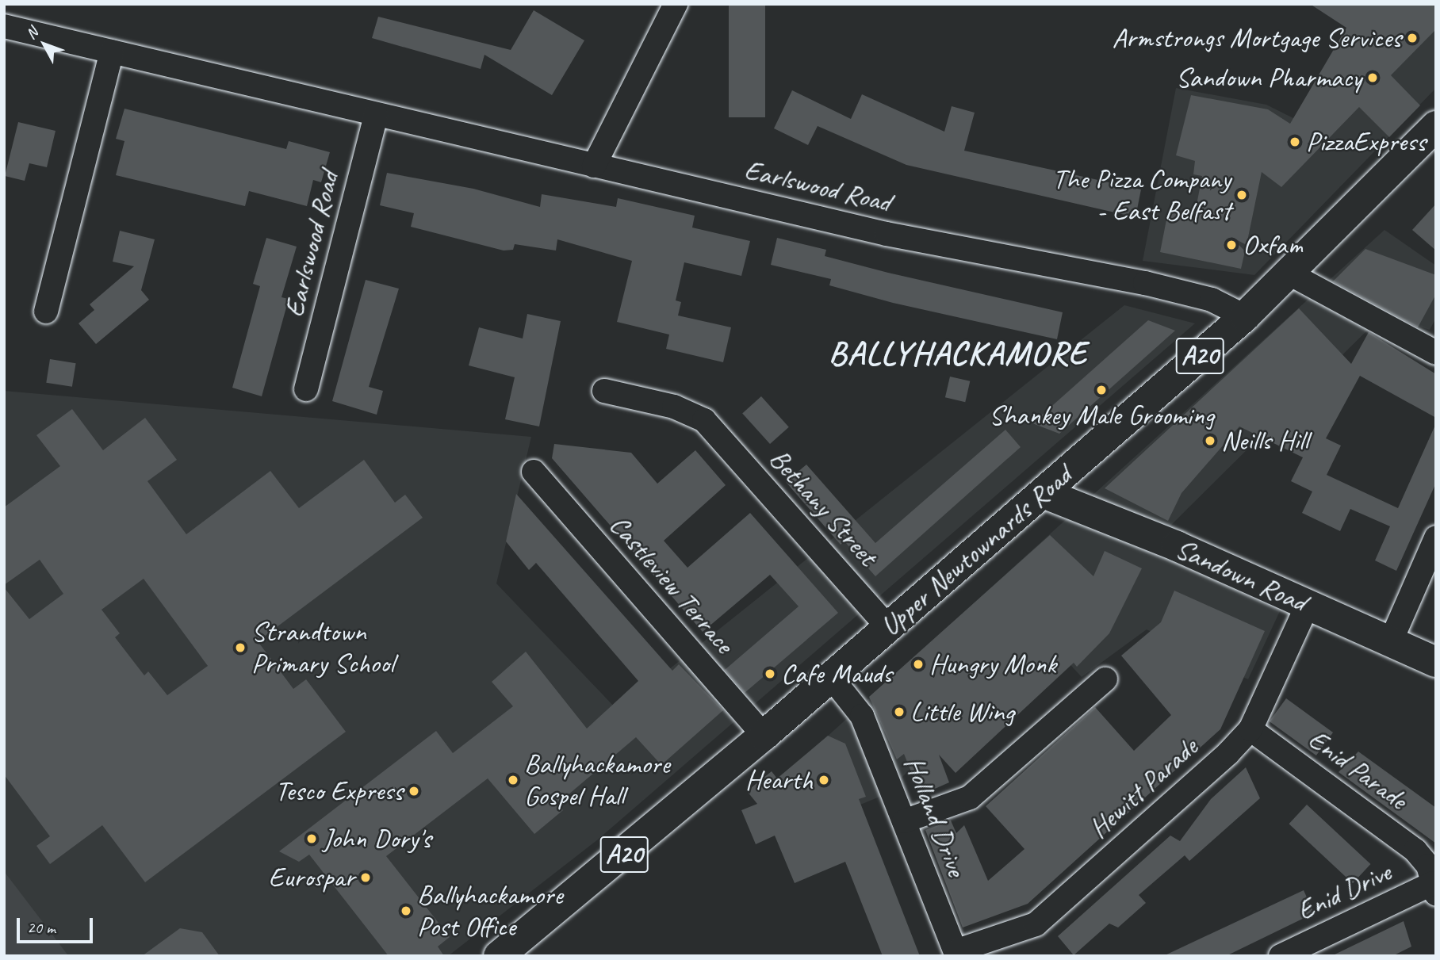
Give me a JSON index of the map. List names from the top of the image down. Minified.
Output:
{"streets":{"main road":["A20","Upper Newtownards Road","Sandown Road"],"street":["Earlswood Road","Bethany Street","Castleview Terrace","Enid Parade","Hewitt Parade","Holland Drive","Enid Drive"]},"crossings":[["Earlswood Road","Upper Newtownards Road"],["Bethany Street","Upper Newtownards Road"],["Upper Newtownards Road","Sandown Road"],["Upper Newtownards Road","Castleview Terrace"],["Upper Newtownards Road","Holland Drive"],["Sandown Road","Hewitt Parade"],["Enid Parade","Hewitt Parade"],["Enid Parade","Enid Drive"],["Hewitt Parade","Holland Drive"]],"districts":["BALLYHACKAMORE"],"places":["Armstrongs Mortgage Services","Sandown Pharmacy","PizzaExpress","The Pizza Company - East Belfast","Oxfam","Shankey Male Grooming","Neills Hill","Strandtown Primary School","Hungry Monk","Cafe Mauds","Little Wing","Ballyhackamore Gospel Hall","Hearth","Tesco Express","John Dory's","Eurospar","Ballyhackamore Post Office"],"scale_bar":"20 m","north":"top left"}
